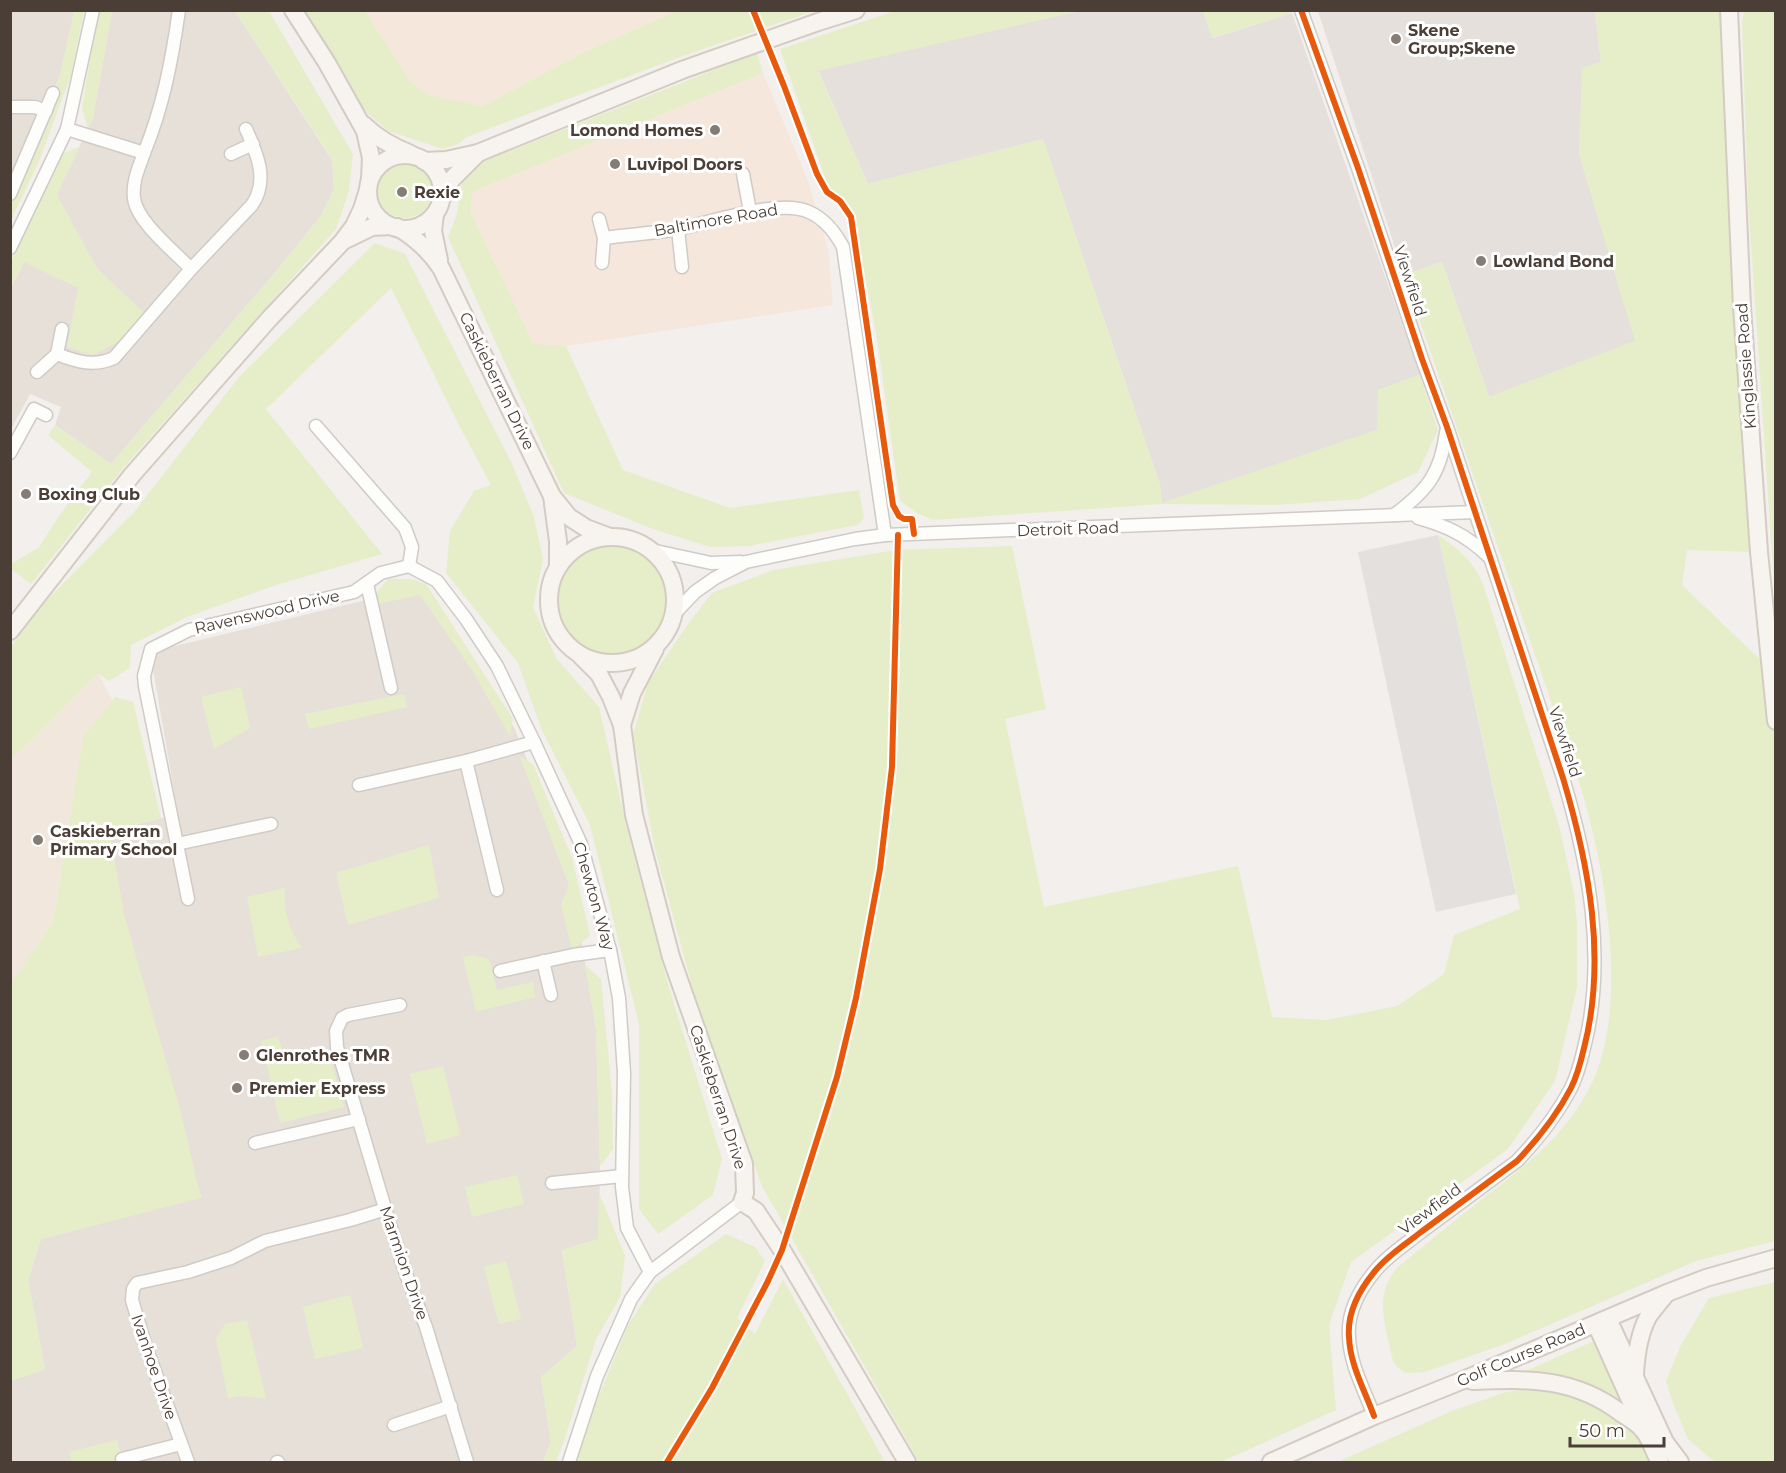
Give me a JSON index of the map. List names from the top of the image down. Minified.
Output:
{"streets":{"street":["Baltimore Road","Viewfield","Kinglassie Road","Caskieberran Drive","Detroit Road","Ravenswood Drive","Chewton Way","Marmion Drive","Golf Course Road","Ivanhoe Drive"]},"crossings":[["Baltimore Road","Detroit Road"],["Viewfield","Detroit Road"],["Viewfield","Golf Course Road"],["Caskieberran Drive","Detroit Road"],["Ravenswood Drive","Chewton Way"],["Marmion Drive","Ivanhoe Drive"]],"places":["Skene Group;Skene","Lomond Homes","Luvipol Doors","Rexie","Lowland Bond","Boxing Club","Caskieberran Primary School","Glenrothes TMR","Premier Express"],"scale_bar":"50 m"}
